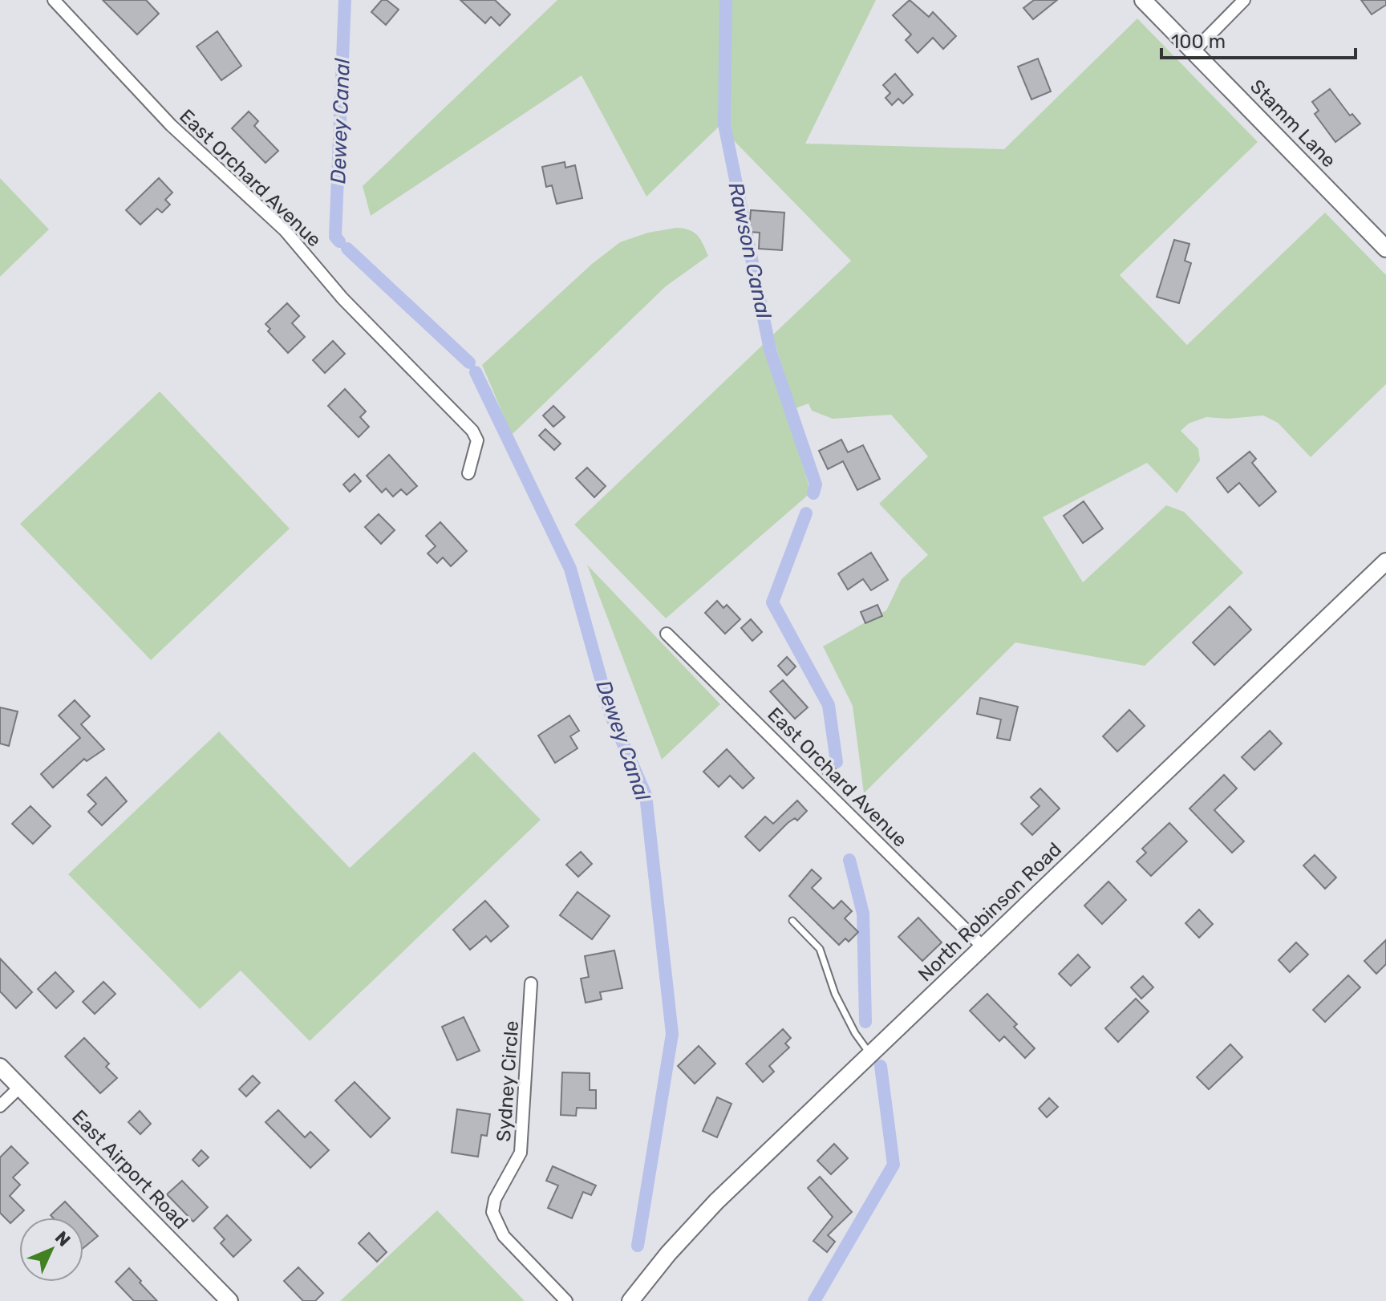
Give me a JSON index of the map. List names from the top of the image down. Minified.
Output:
{"streets":{"street":["Stamm Lane","East Orchard Avenue","North Robinson Road","Sydney Circle","East Airport Road"]},"crossings":[["East Orchard Avenue","North Robinson Road"]],"water":["Dewey Canal","Rawson Canal"],"scale_bar":"100 m","north":"top right"}
